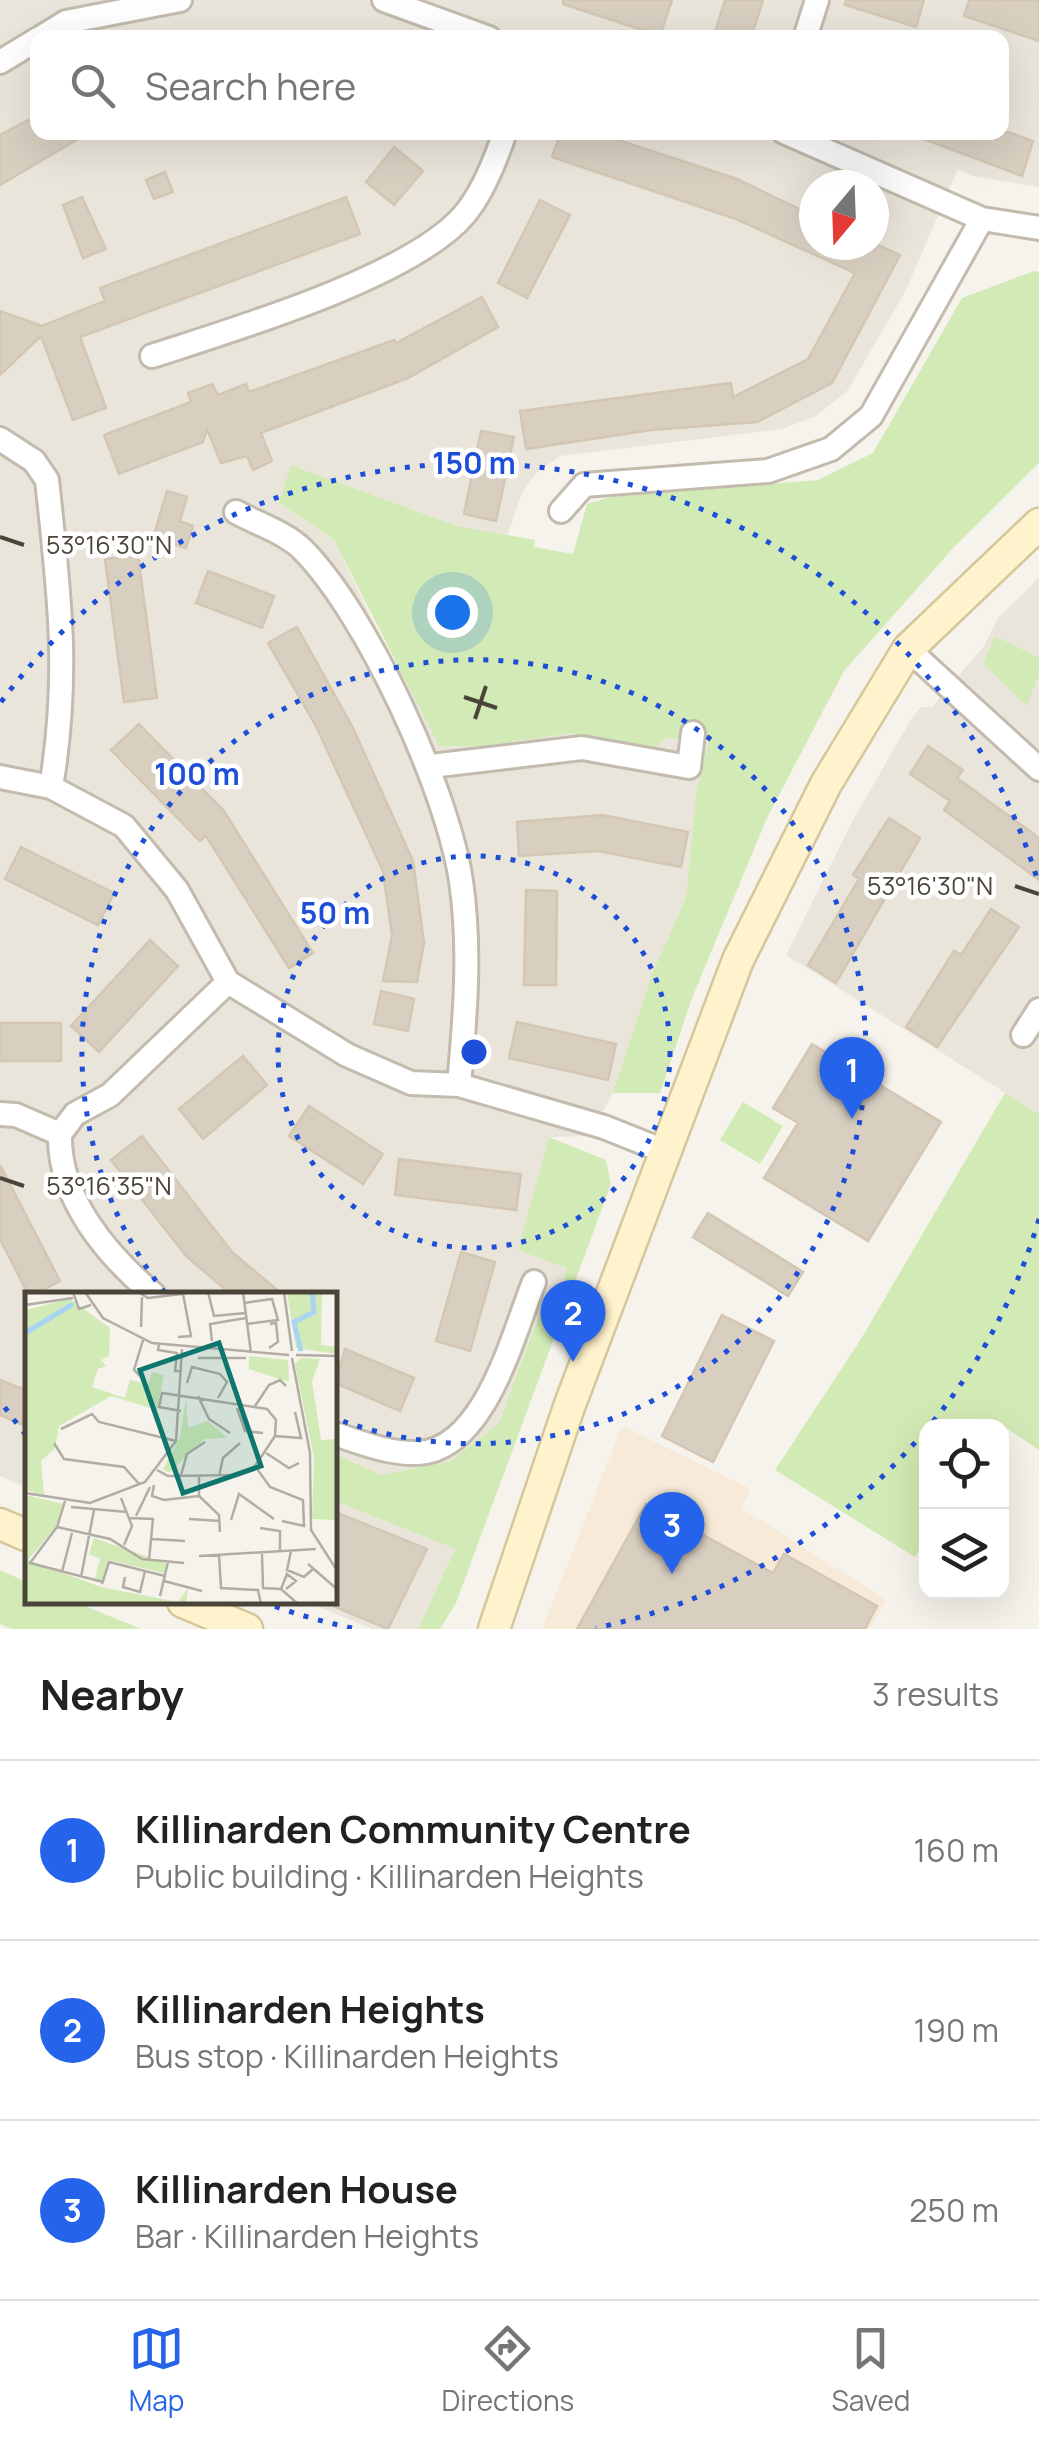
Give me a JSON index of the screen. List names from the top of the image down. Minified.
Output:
{"north":"bottom","page":{"search":"Search here","pins":["1","2","3"],"heading":["Nearby","3 results"],"list":[{"mark":"1","name":"Killinarden Community Centre","note":"Public building · Killinarden Heights","value":"160 m"},{"mark":"2","name":"Killinarden Heights","note":"Bus stop · Killinarden Heights","value":"190 m"},{"mark":"3","name":"Killinarden House","note":"Bar · Killinarden Heights","value":"250 m"}],"nav":["Map","Directions","Saved"]},"coordinates":["53°16'30\"N","53°16'35\"N"],"rings":["150 m","100 m","50 m"]}
